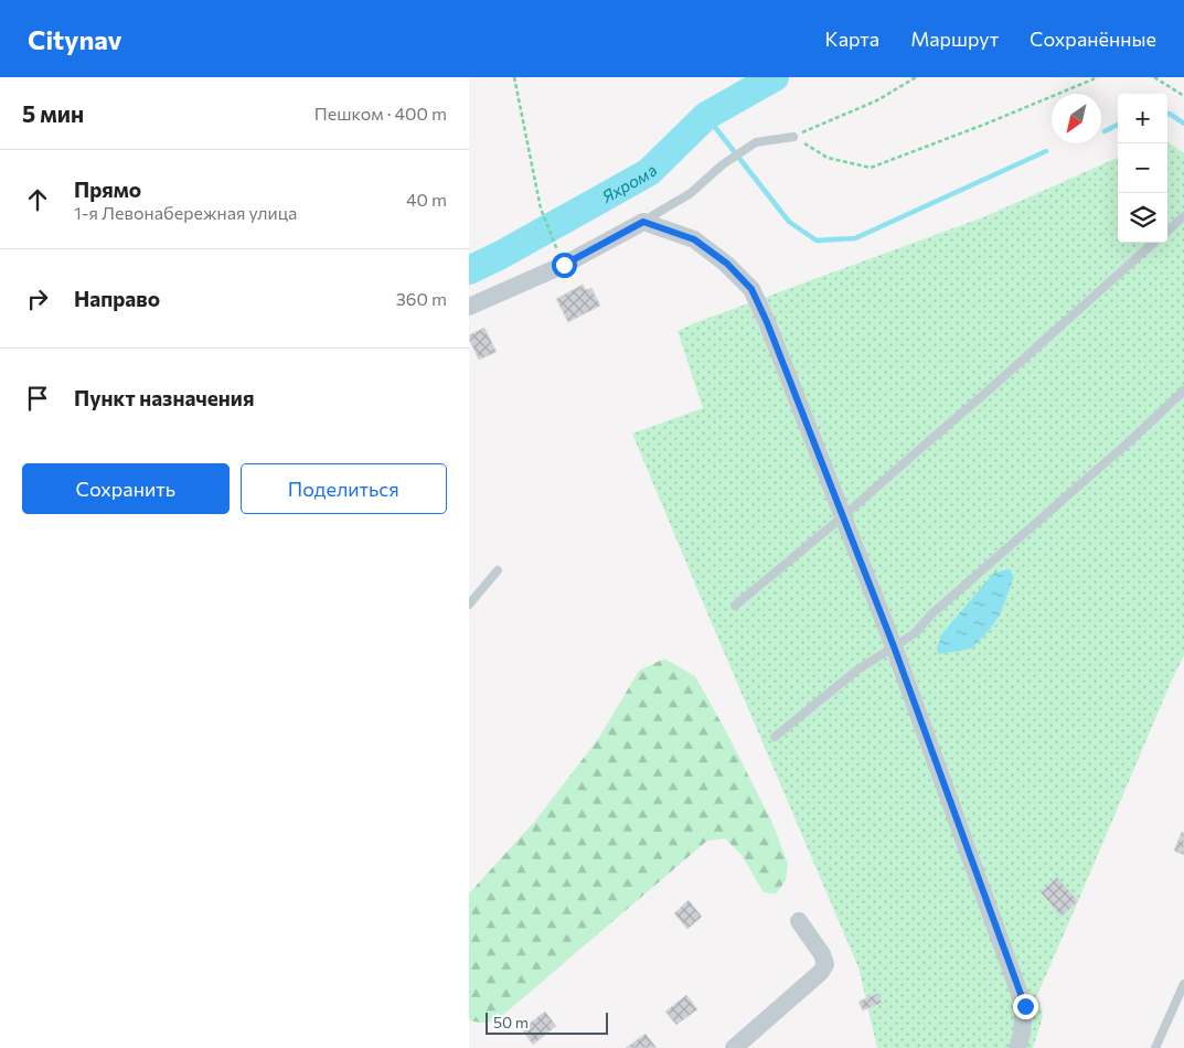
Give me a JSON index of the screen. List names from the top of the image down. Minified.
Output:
{"water":["Яхрома"],"scale_bar":"50 m","north":"bottom left","page":{"header":"Citynav","nav":["Карта","Маршрут","Сохранённые"],"heading":["5 мин","Пешком · 400 m"],"map_buttons":["+","−"],"list":[["Прямо","1-я Левонабережная улица","40 m"],["Направо","360 m"],"Пункт назначения"],"buttons":["Сохранить","Поделиться"],"scale":"50 m"}}
